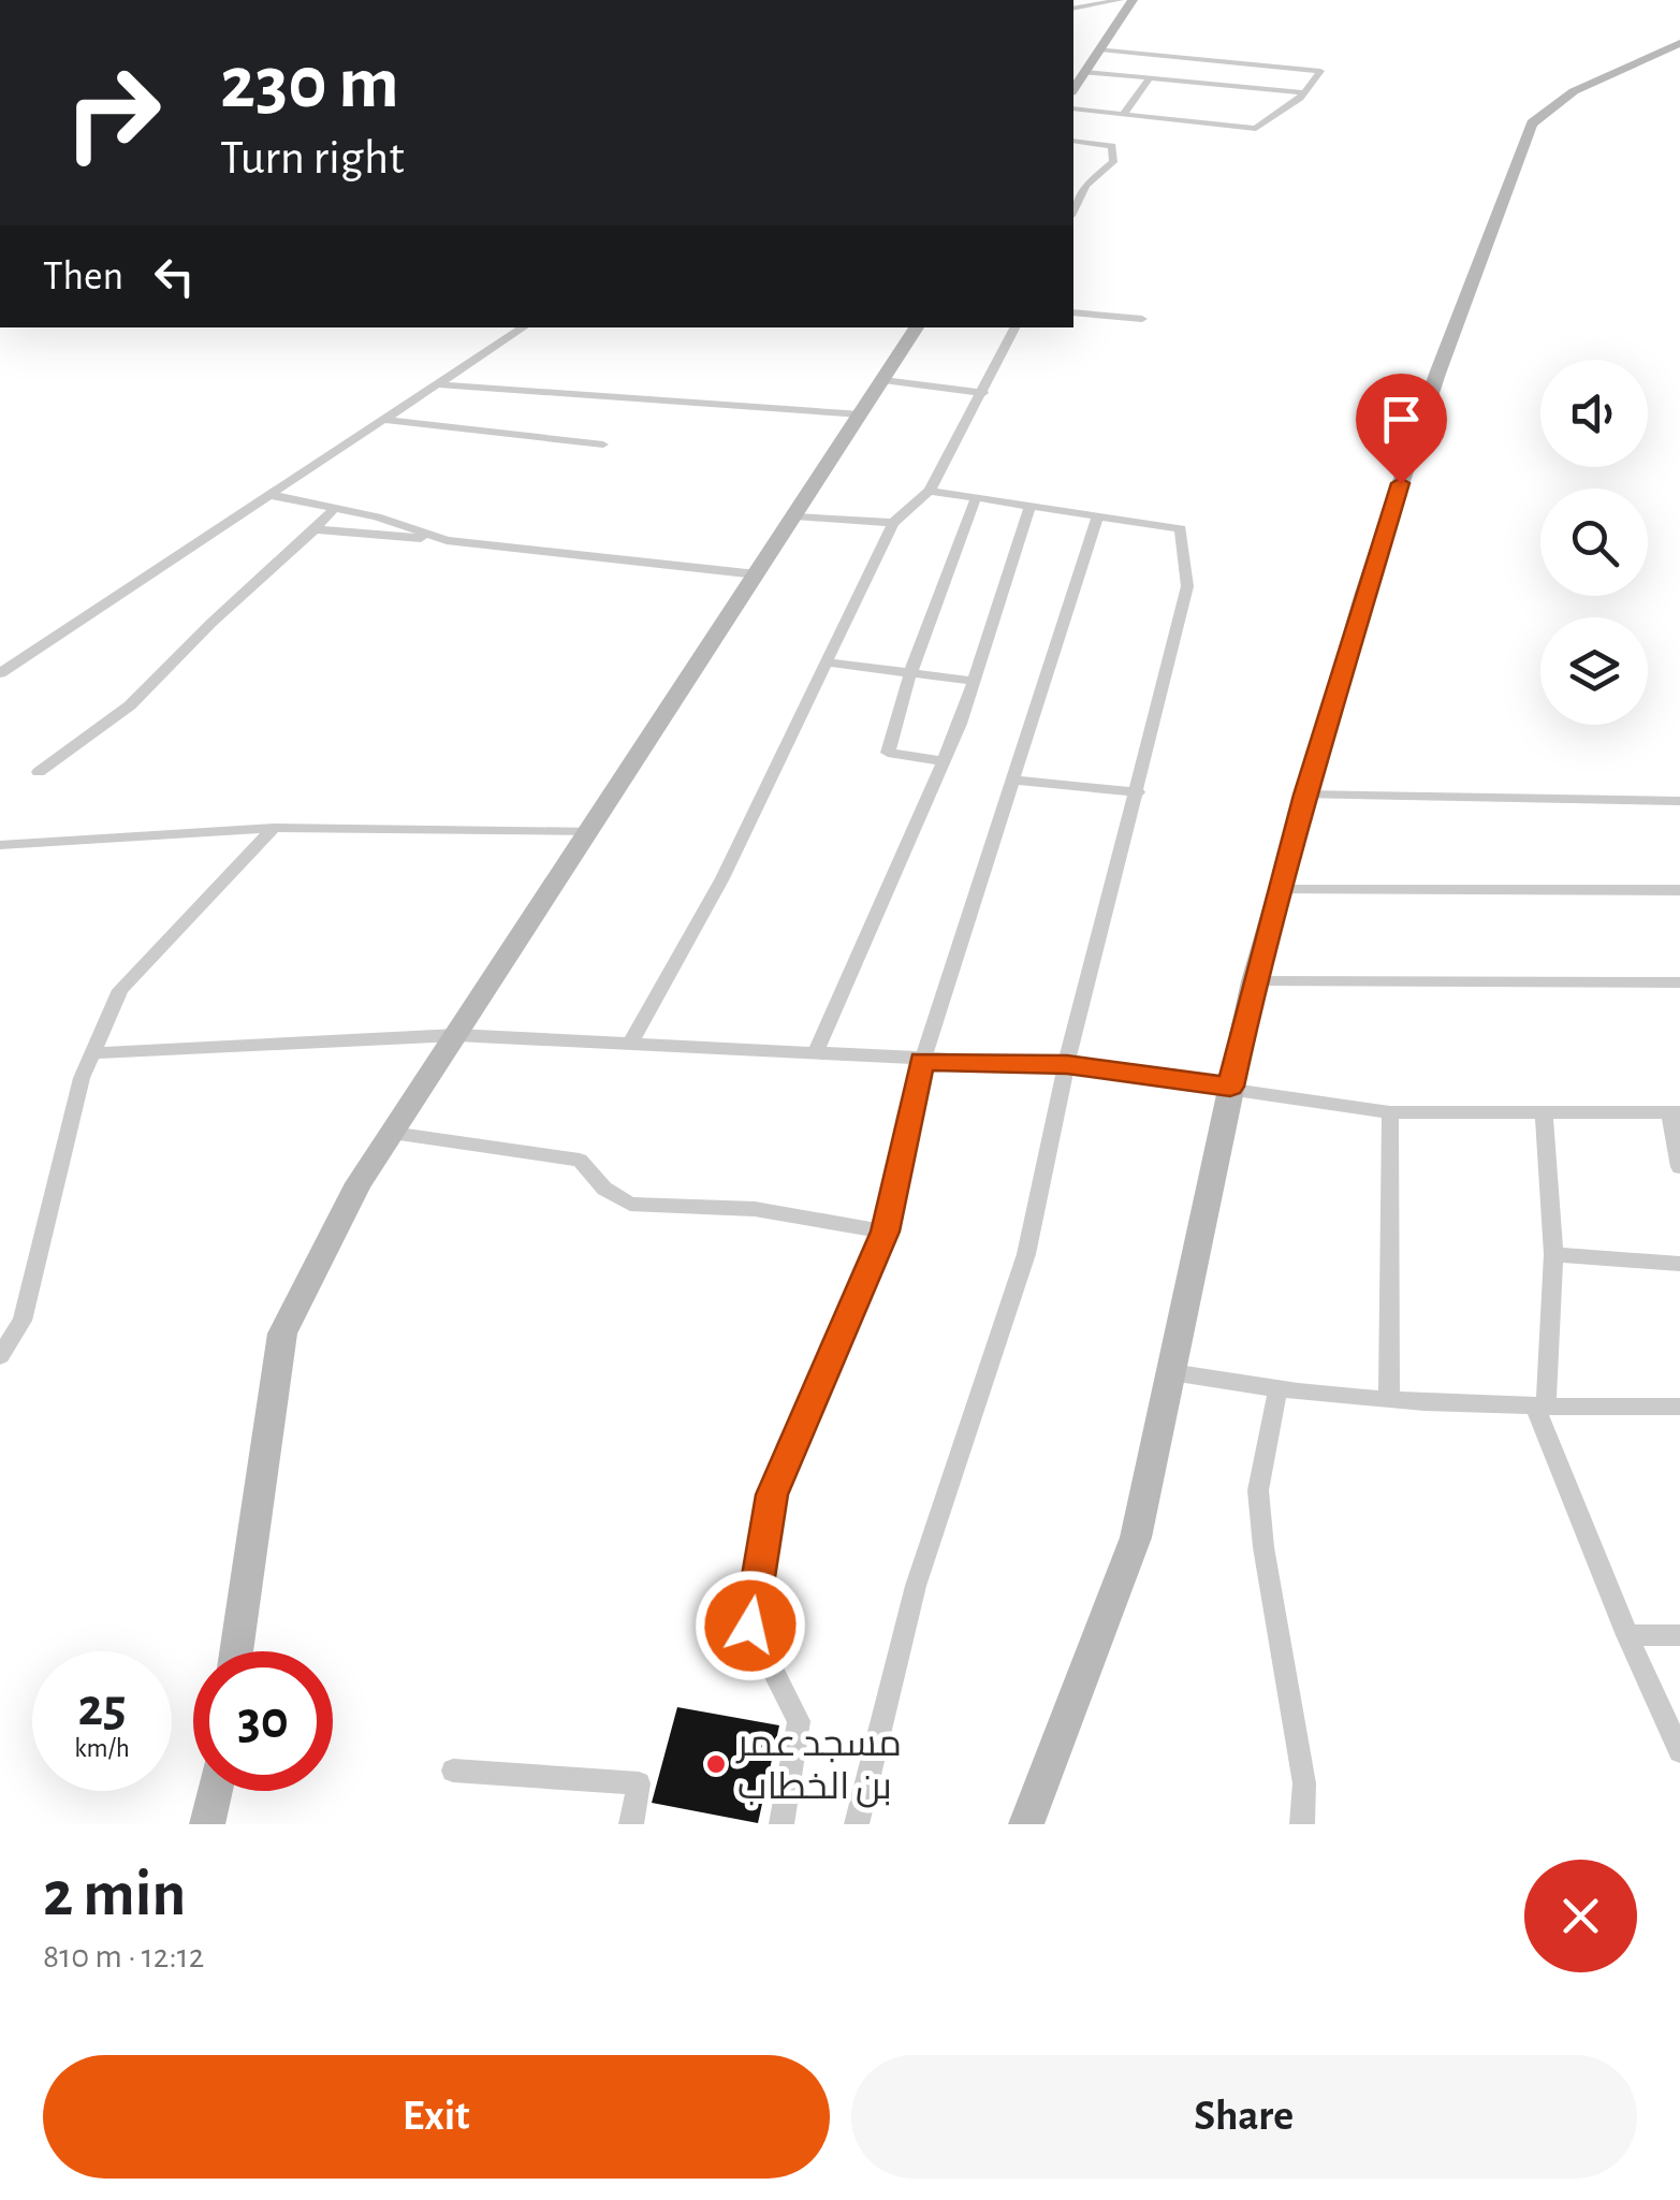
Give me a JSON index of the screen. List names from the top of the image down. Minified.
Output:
{"places":["مسجد عمر بن الخطاب"],"page":{"turn":["230 m","Turn right"],"then":"Then","speed":"25 km/h","limit":"30","heading":["2 min","810 m · 12:12"],"buttons":["Exit","Share"]}}
